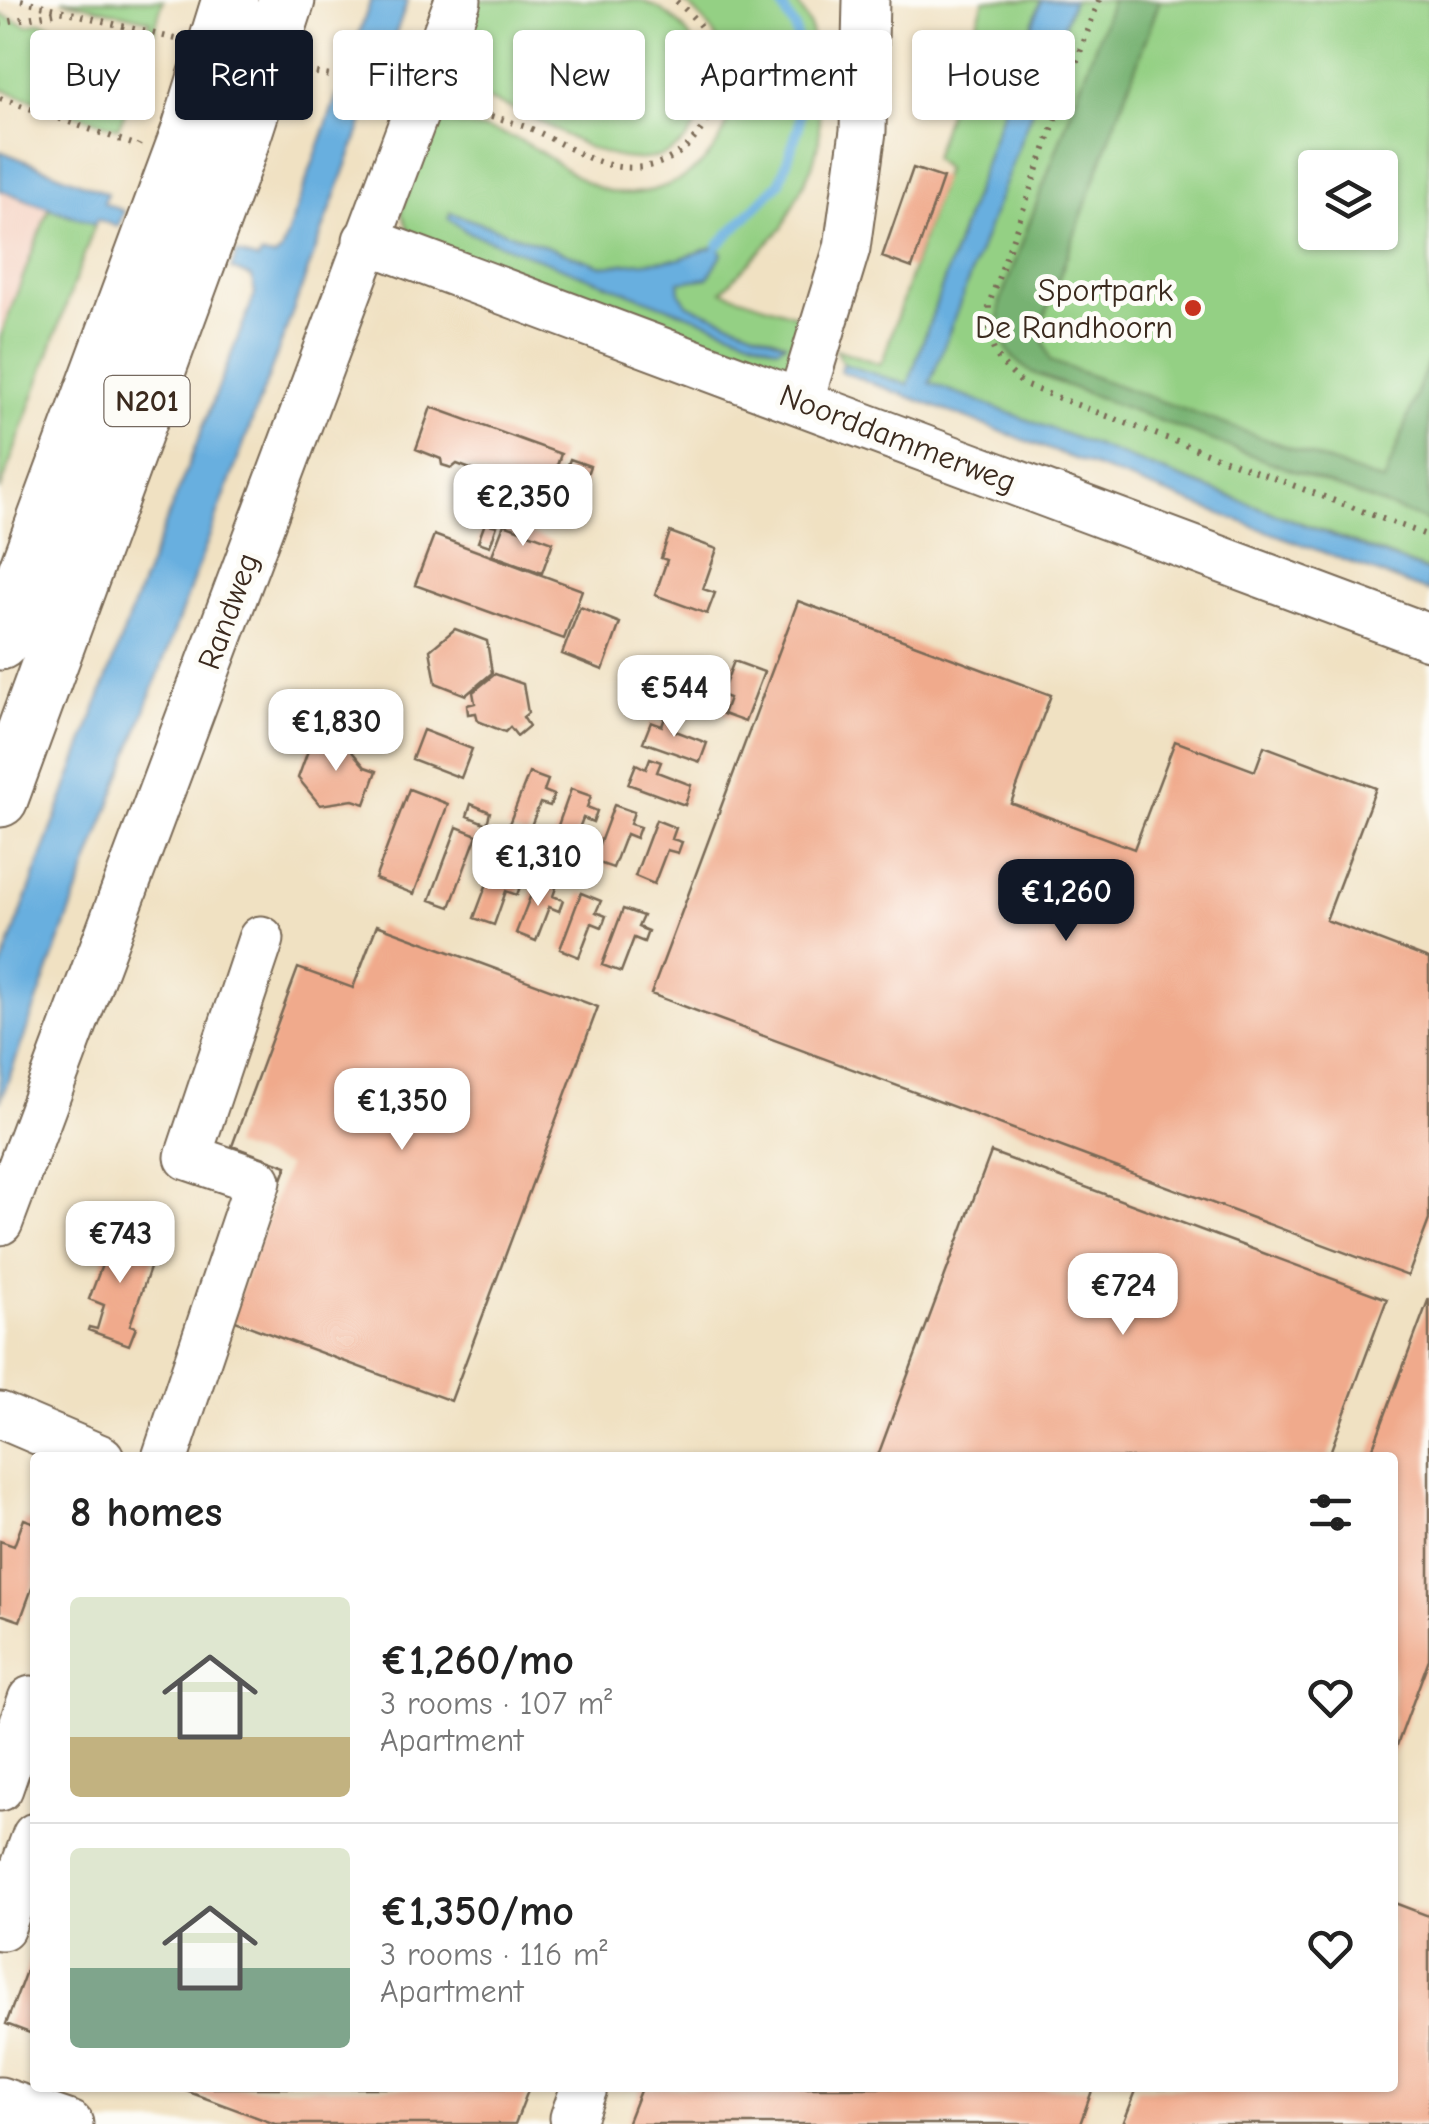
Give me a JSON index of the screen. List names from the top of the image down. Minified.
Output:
{"streets":{"highway":["N201"],"street":["Noorddammerweg","Randweg"]},"crossings":[["Noorddammerweg","Randweg"]],"places":["Sportpark De Randhoorn"],"page":{"chip":["Buy","Rent","Filters","New","Apartment","House"],"price":["€2,350","€544","€1,830","€1,310","€1,260","€1,350","€743","€724"],"heading":"8 homes","list":[{"name":"€1,260/mo","note":"3 rooms · 107 m² · Apartment"},{"name":"€1,350/mo","note":"3 rooms · 116 m² · Apartment"}]}}
